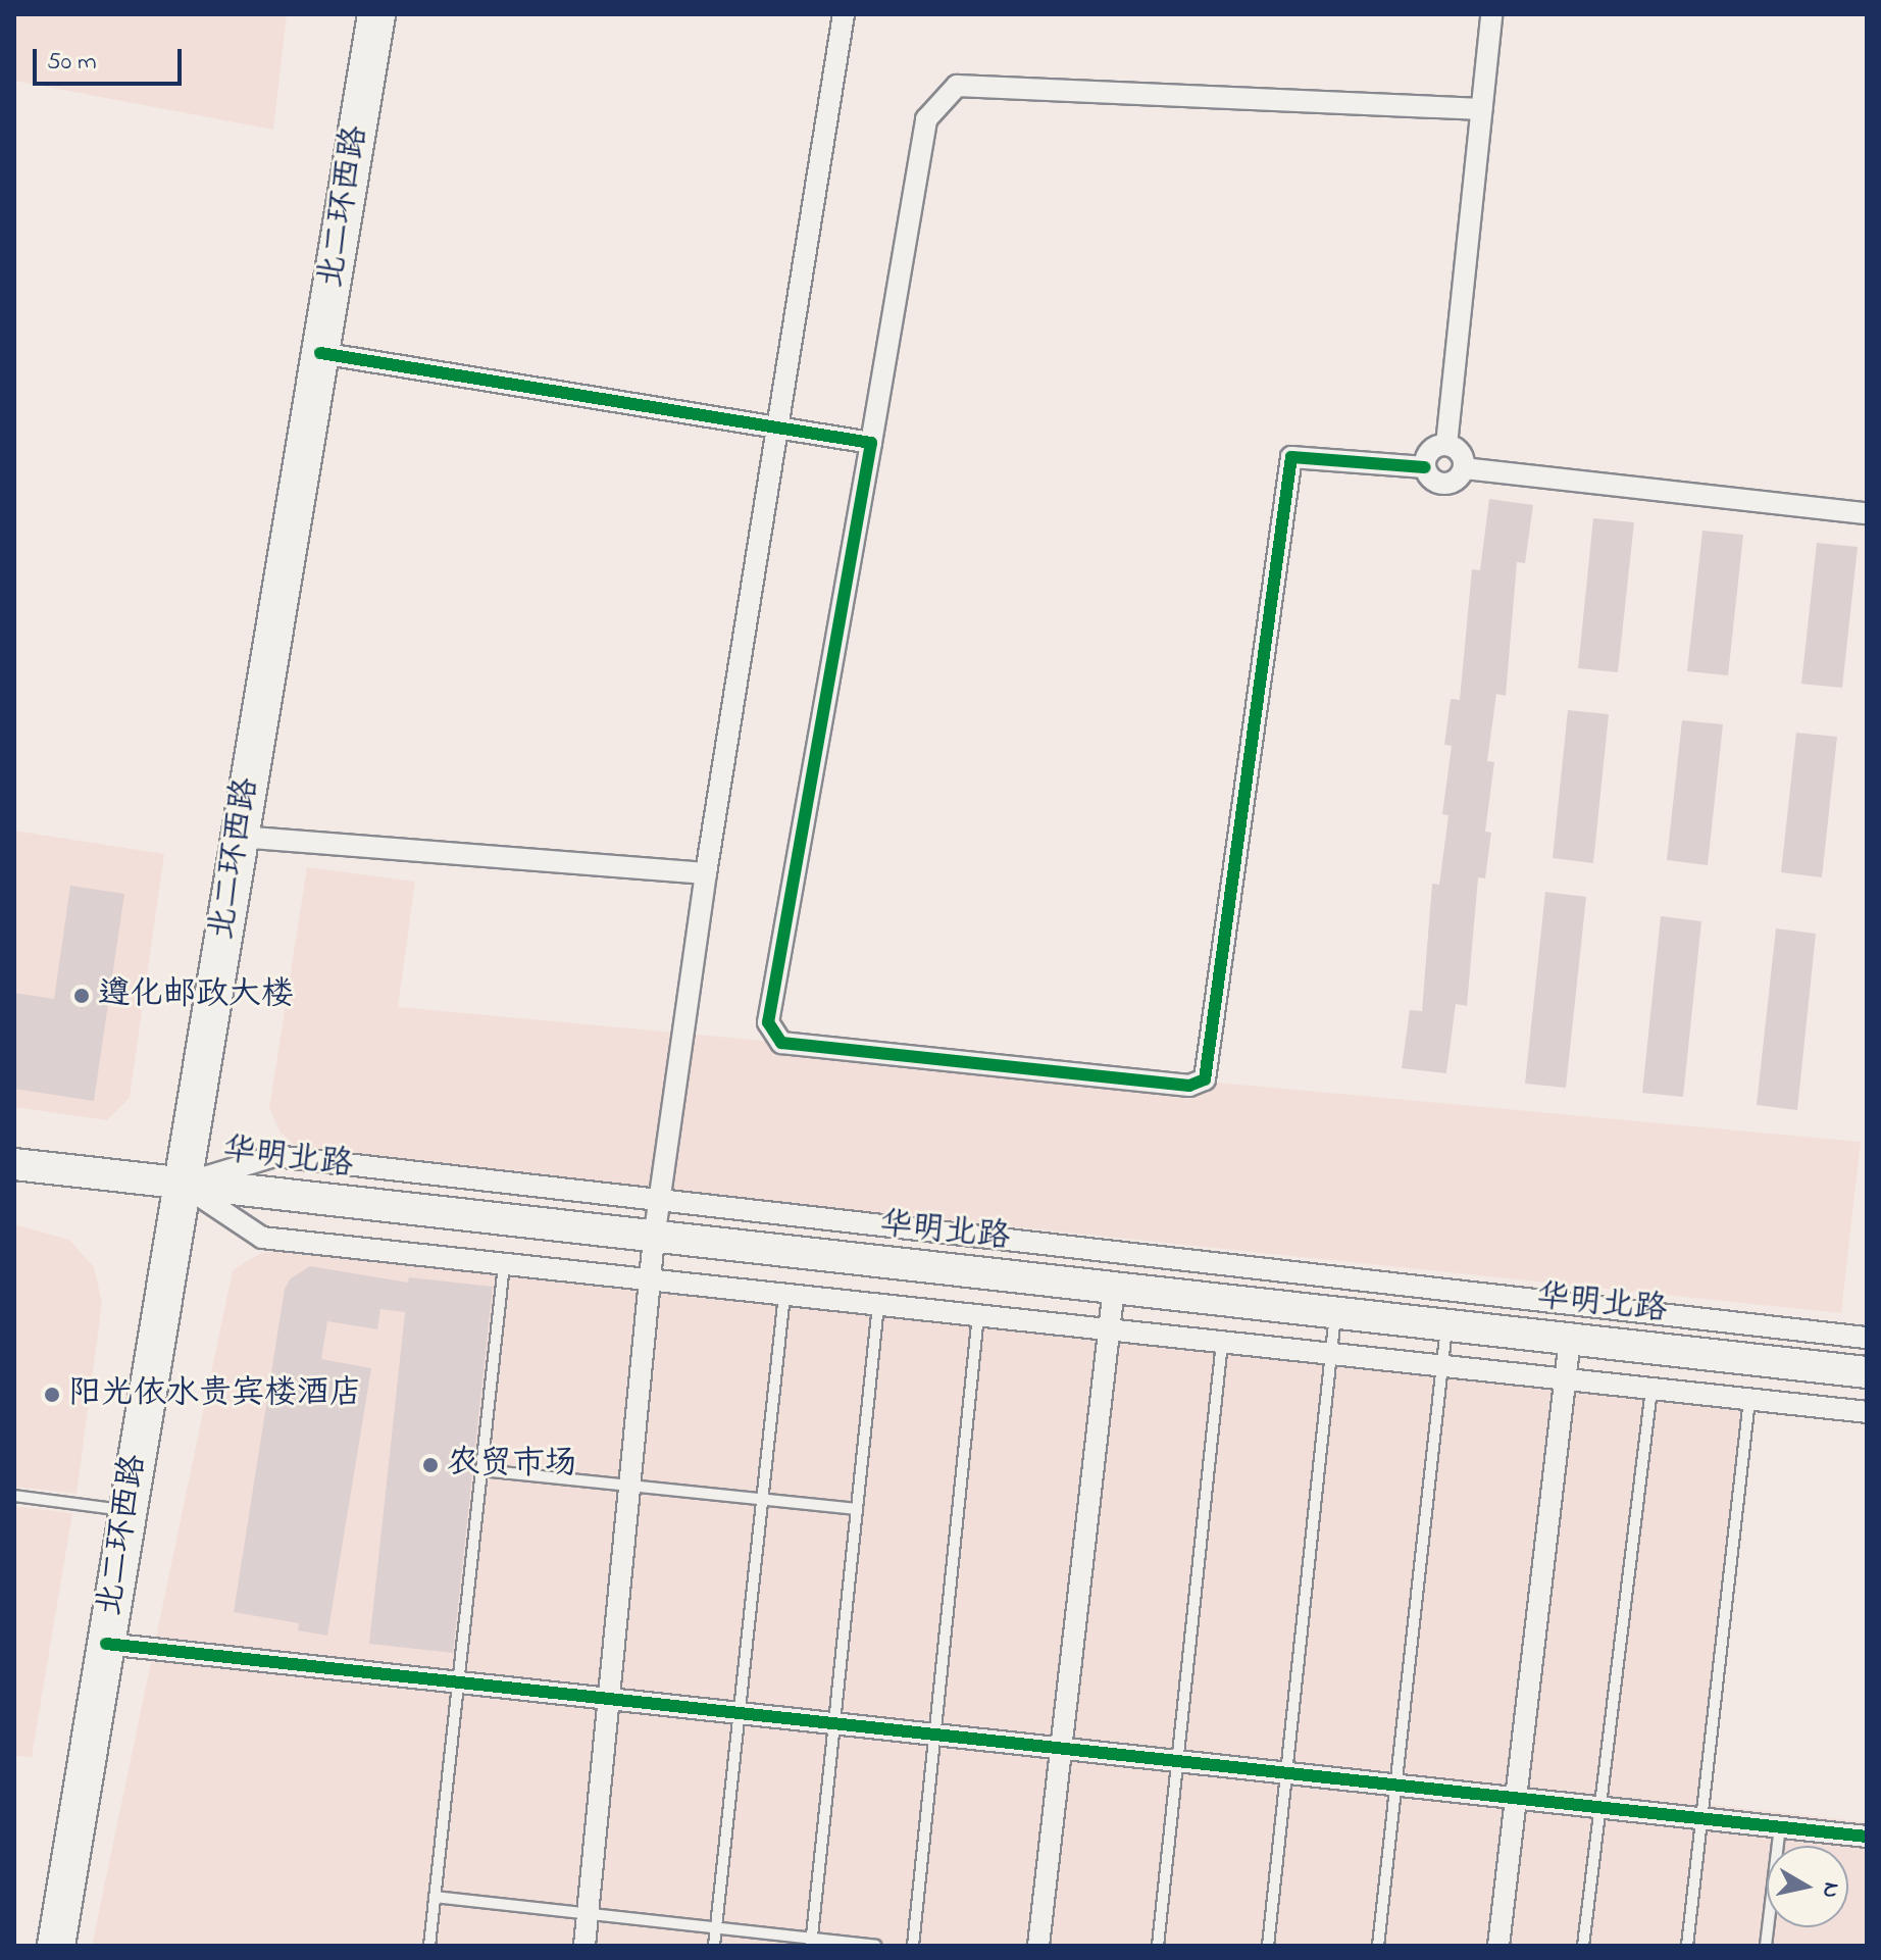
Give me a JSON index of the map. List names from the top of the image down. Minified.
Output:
{"streets":{"highway":["北二环西路"],"main road":["华明北路"]},"crossings":[["北二环西路","华明北路"]],"places":["遵化邮政大楼","阳光依水贵宾楼酒店","农贸市场"],"scale_bar":"50 m","north":"right"}
